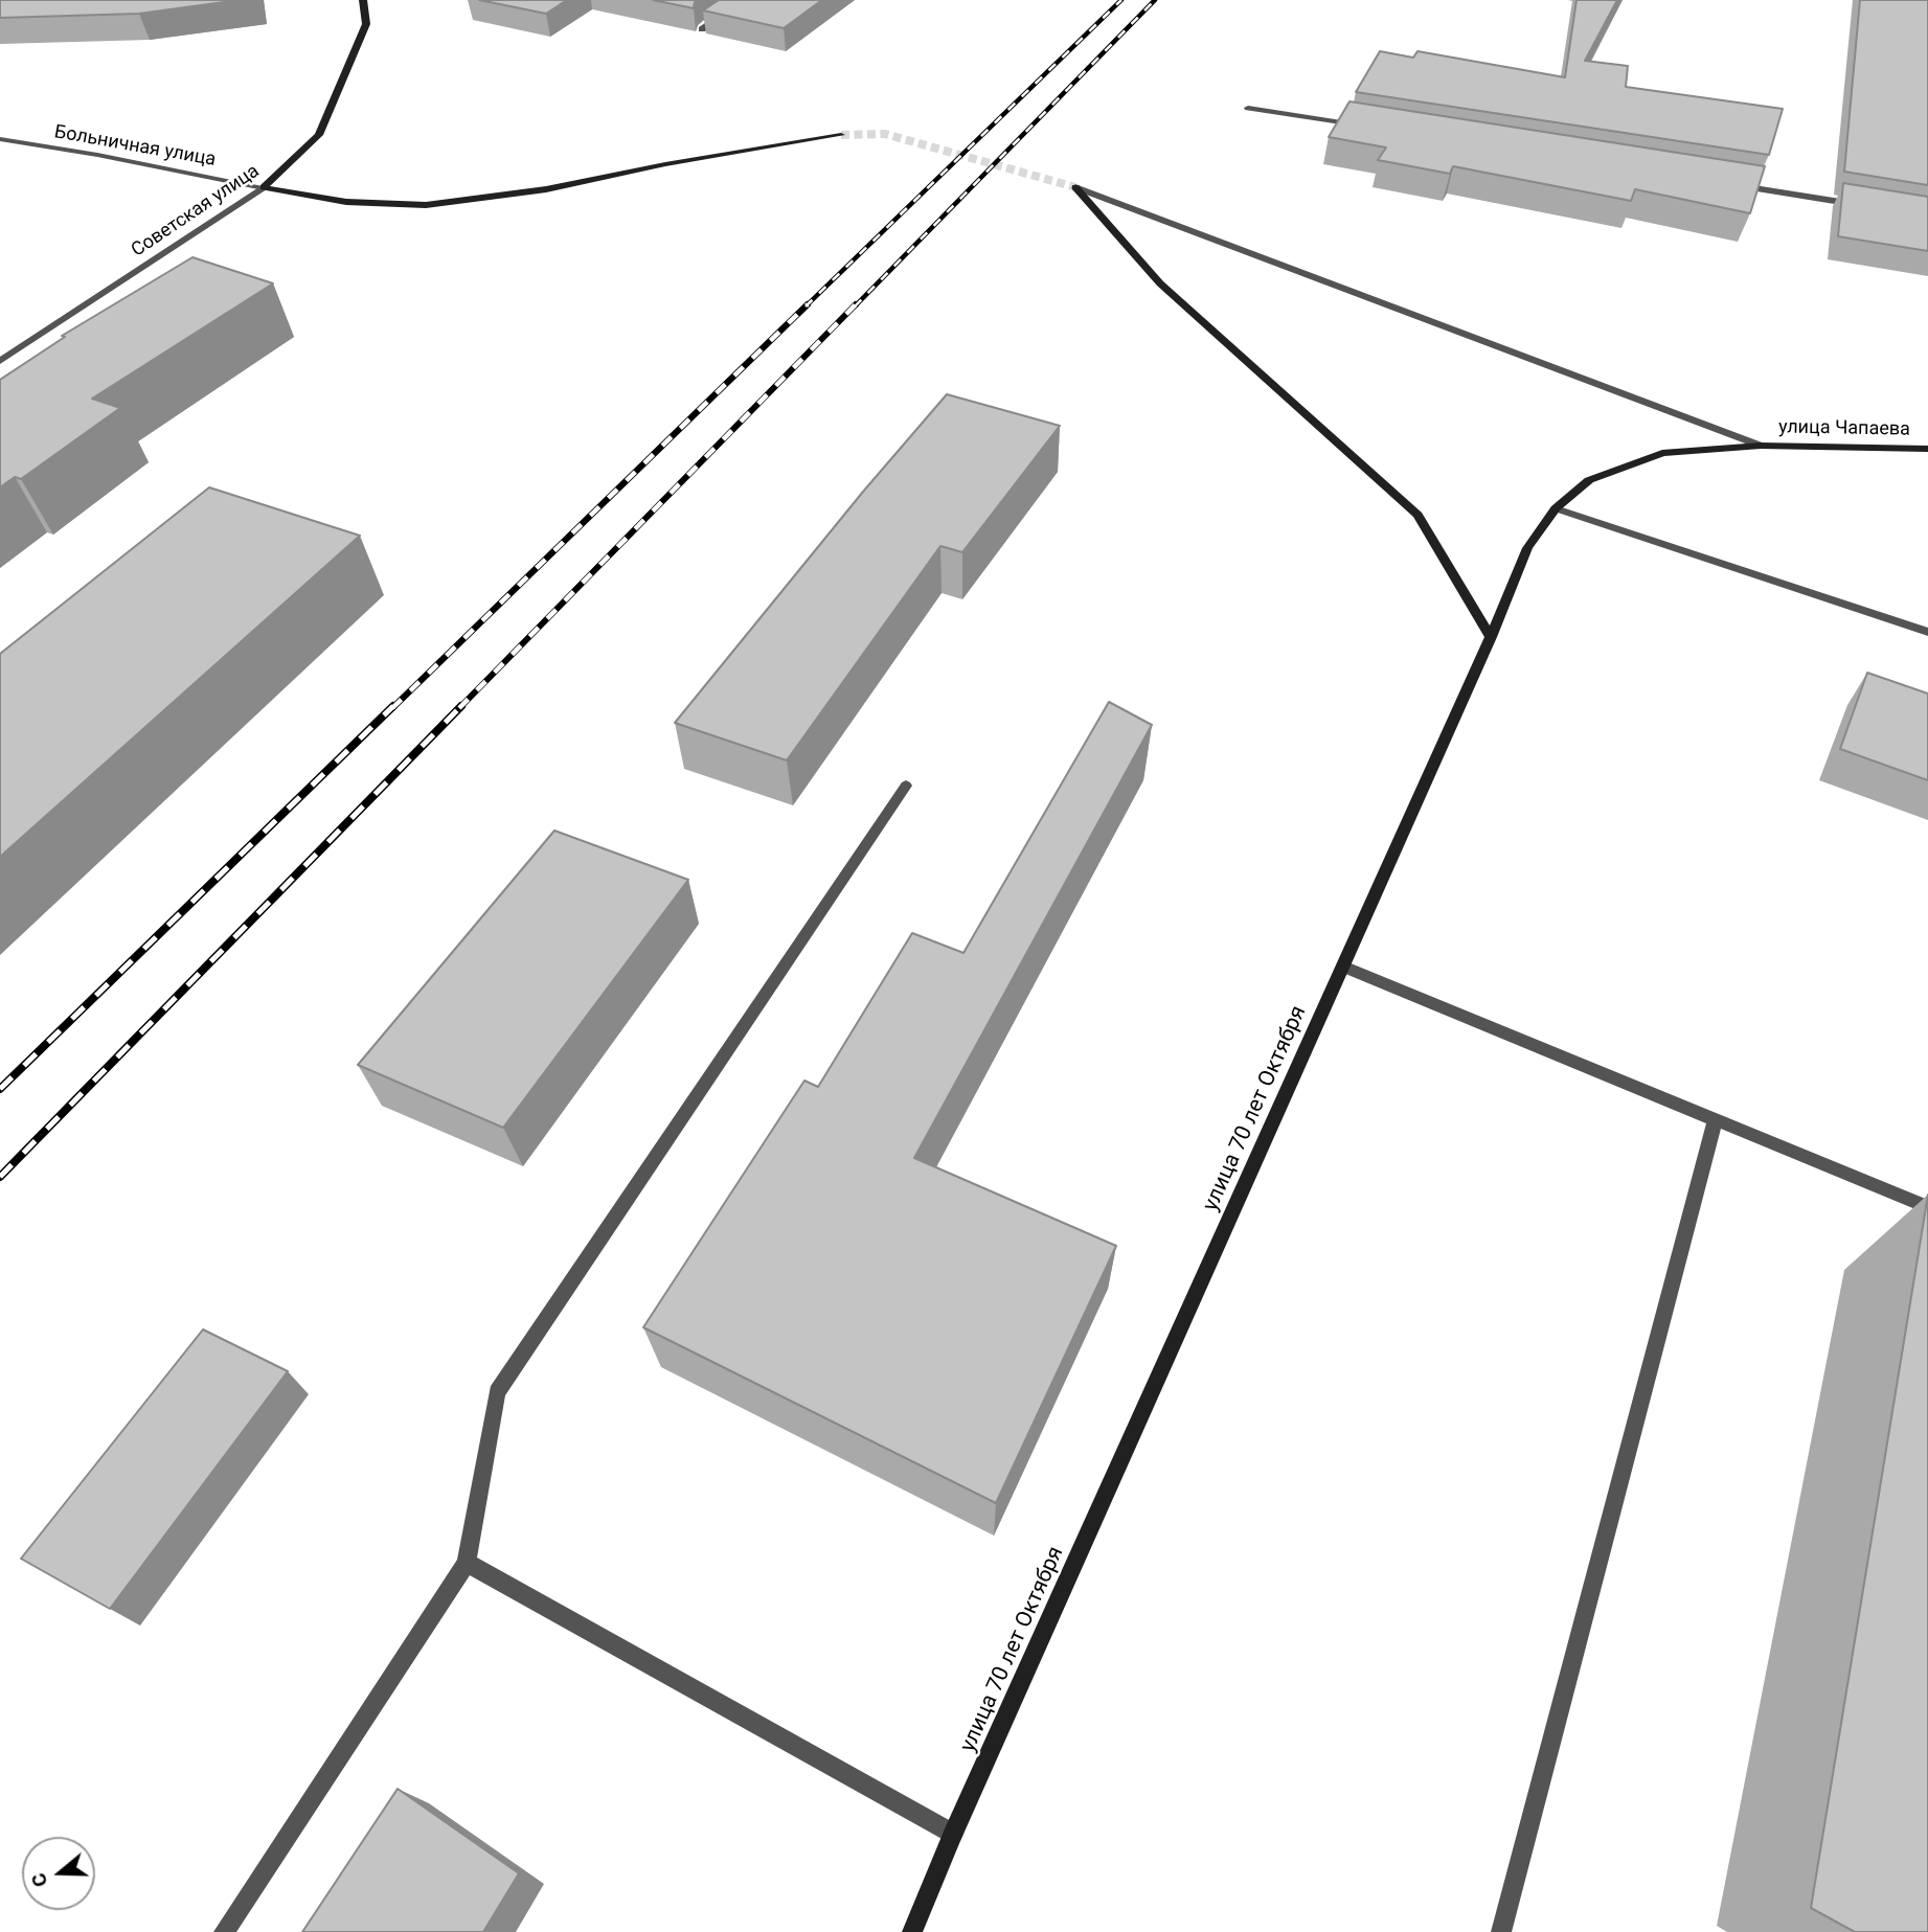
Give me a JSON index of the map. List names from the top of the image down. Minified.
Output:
{"streets":{"main road":["Советская улица","улица Чапаева","улица 70 лет Октября"],"street":["Больничная улица"]},"crossings":[["Больничная улица","Советская улица"],["улица Чапаева","улица 70 лет Октября"]],"north":"left"}
